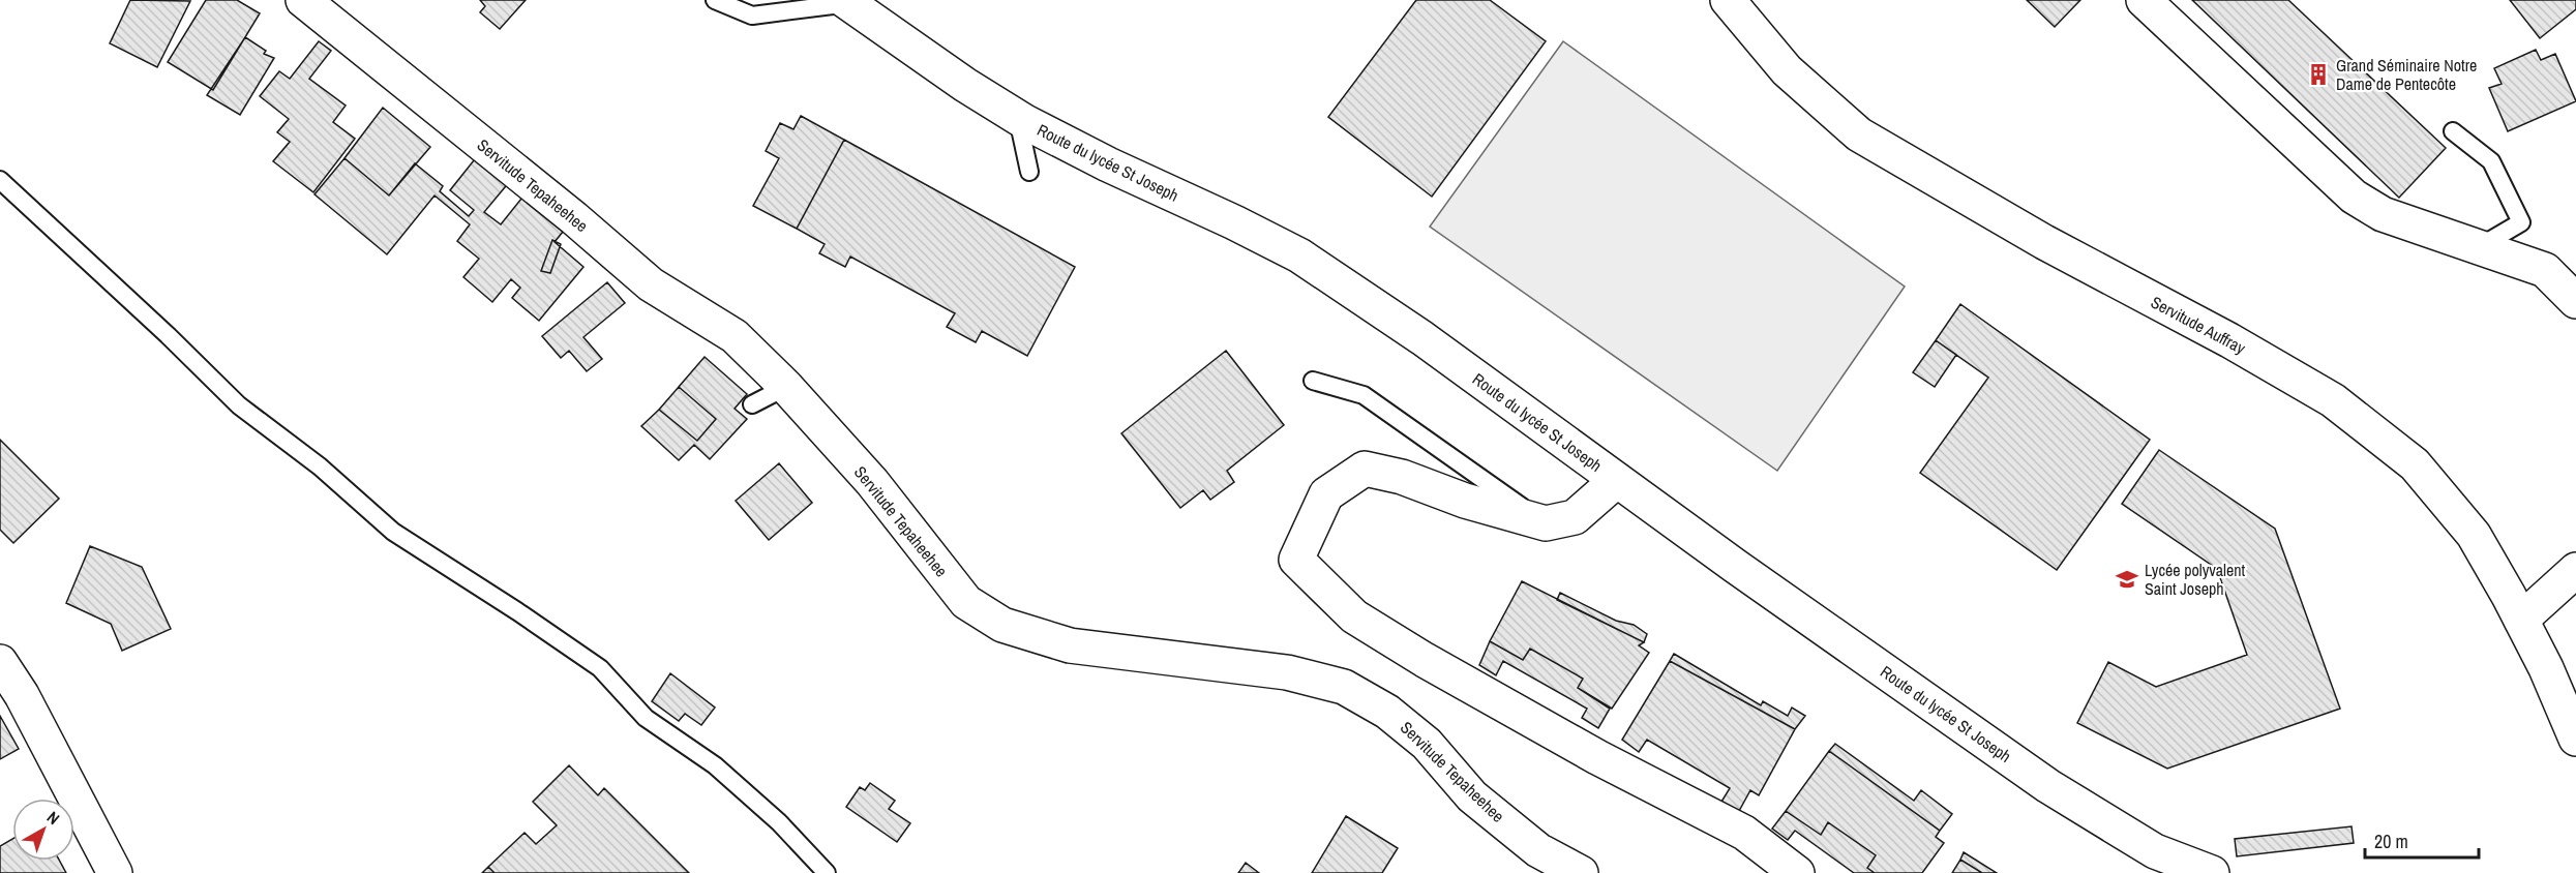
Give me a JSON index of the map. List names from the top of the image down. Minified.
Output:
{"streets":{"street":["Route du lycée St Joseph","Servitude Tepaheehee","Servitude Auffray"]},"places":{"building":["Grand Séminaire Notre Dame de Pentecôte"],"school or university":["Lycée polyvalent Saint Joseph"]},"scale_bar":"20 m","north":"top right"}
